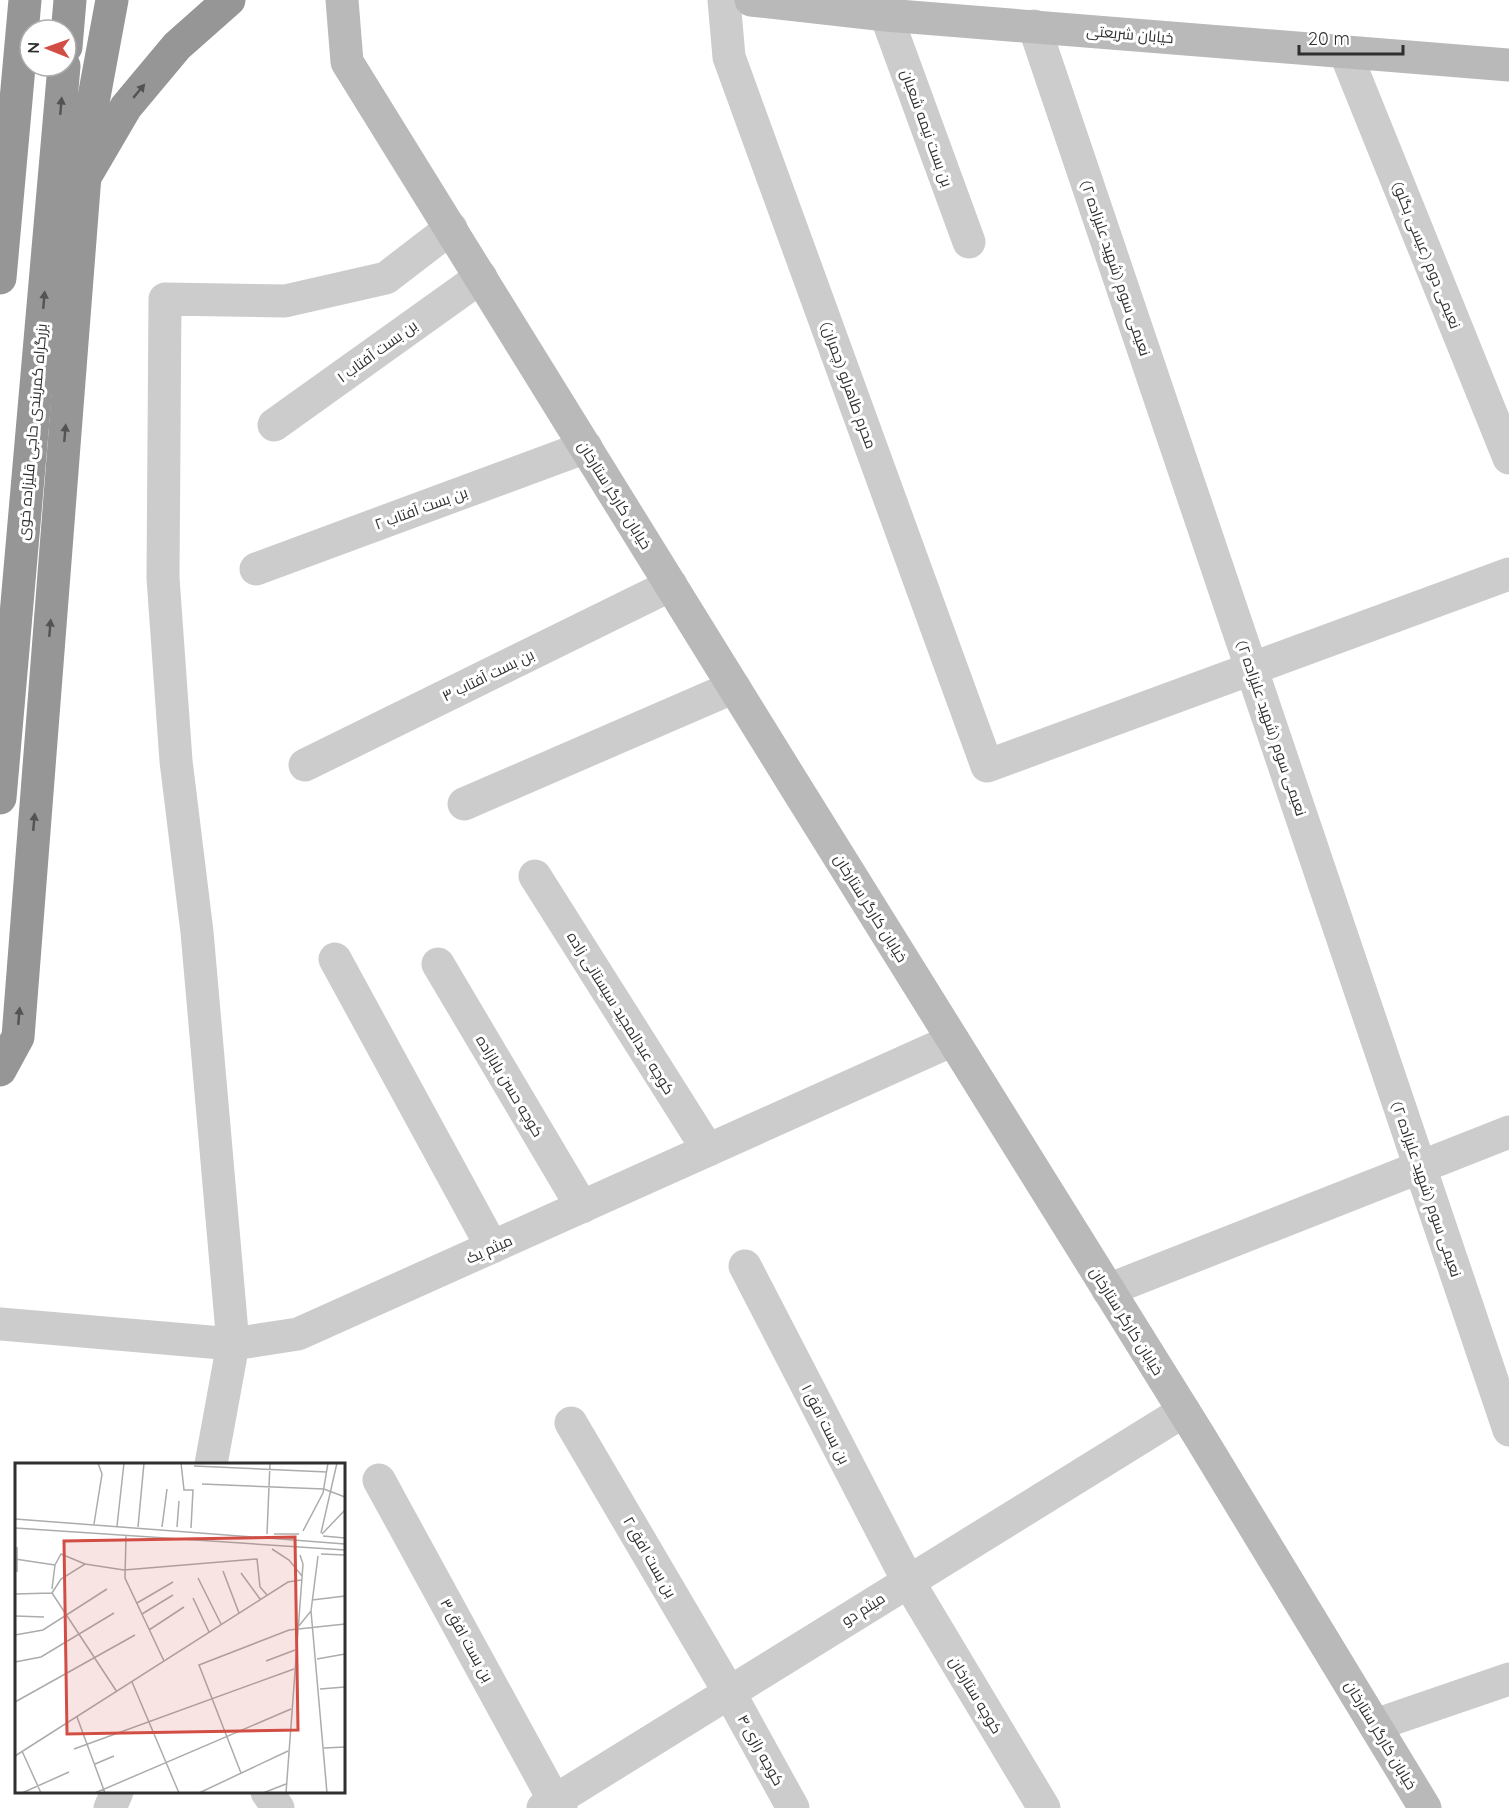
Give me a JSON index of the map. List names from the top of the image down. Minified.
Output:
{"streets":{"highway":["بزرگراه کمربندی حاجی قلیزاده خوی"],"street":["خیابان شریعتی","بن بست نیمه شعبان","نعیمی دوم (عیسی بگلو)","نعیمی سوم (شهید علیزاده ۲)","بن بست آفتاب ۱","محرم طاهرلو (چمران)","خیابان کارگر ستارخان","بن بست آفتاب ۲","بن بست آفتاب ۳","کوچه عبدالمجید سیستانی زاده","کوچه حسن بابازاده","میثم یک","بن بست افق ۱","بن بست افق ۲","میثم دو","بن بست افق ۳","کوچه ستارخان","کوچه رازی ۴"]},"crossings":[["خیابان شریعتی","بن بست نیمه شعبان"],["خیابان شریعتی","نعیمی دوم (عیسی بگلو)"],["خیابان شریعتی","نعیمی سوم (شهید علیزاده ۲)"],["نعیمی سوم (شهید علیزاده ۲)","محرم طاهرلو (چمران)"],["بن بست آفتاب ۱","خیابان کارگر ستارخان"],["خیابان کارگر ستارخان","بن بست آفتاب ۲"],["خیابان کارگر ستارخان","بن بست آفتاب ۳"],["خیابان کارگر ستارخان","میثم یک"],["خیابان کارگر ستارخان","میثم دو"],["کوچه عبدالمجید سیستانی زاده","میثم یک"],["کوچه حسن بابازاده","میثم یک"],["بن بست افق ۱","میثم دو"],["بن بست افق ۱","کوچه ستارخان"],["بن بست افق ۲","میثم دو"],["بن بست افق ۲","کوچه رازی ۴"],["میثم دو","بن بست افق ۳"],["میثم دو","کوچه ستارخان"],["میثم دو","کوچه رازی ۴"]],"scale_bar":"20 m","north":"left"}
